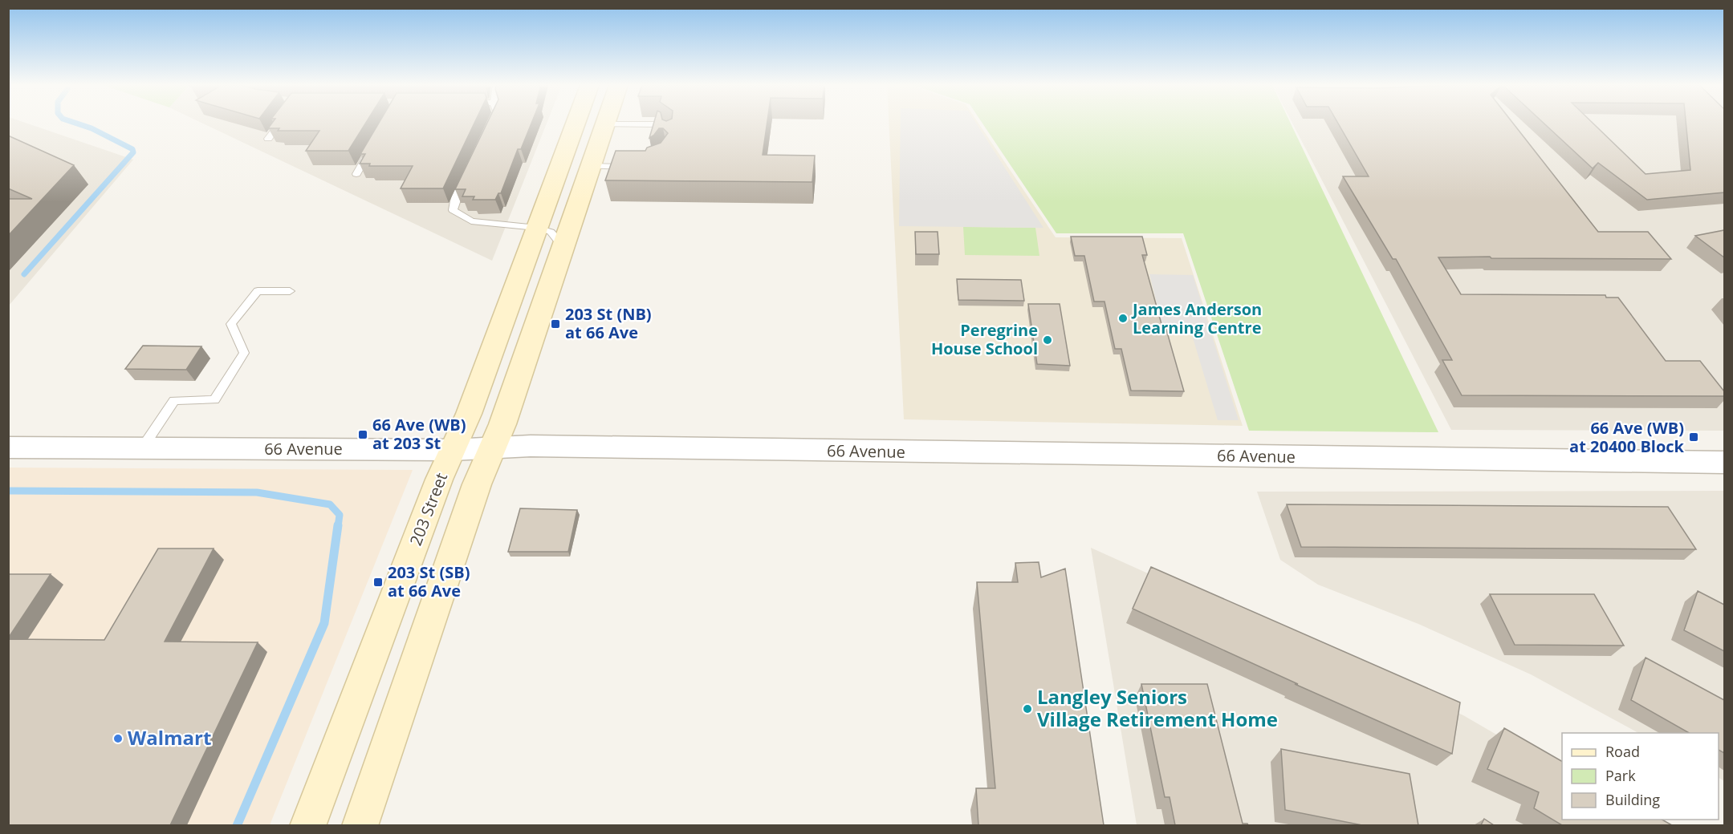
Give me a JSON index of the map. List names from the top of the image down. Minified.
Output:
{"streets":{"main road":["203 Street"],"street":["66 Avenue"]},"crossings":[["66 Avenue","203 Street"]],"places":{"other":["James Anderson Learning Centre","Peregrine House School","Langley Seniors Village Retirement Home","Walmart"],"transit":["203 St (NB) at 66 Ave","66 Ave (WB) at 203 St","66 Ave (WB) at 20400 Block","203 St (SB) at 66 Ave"]},"legend":["Road","Park","Building"]}
